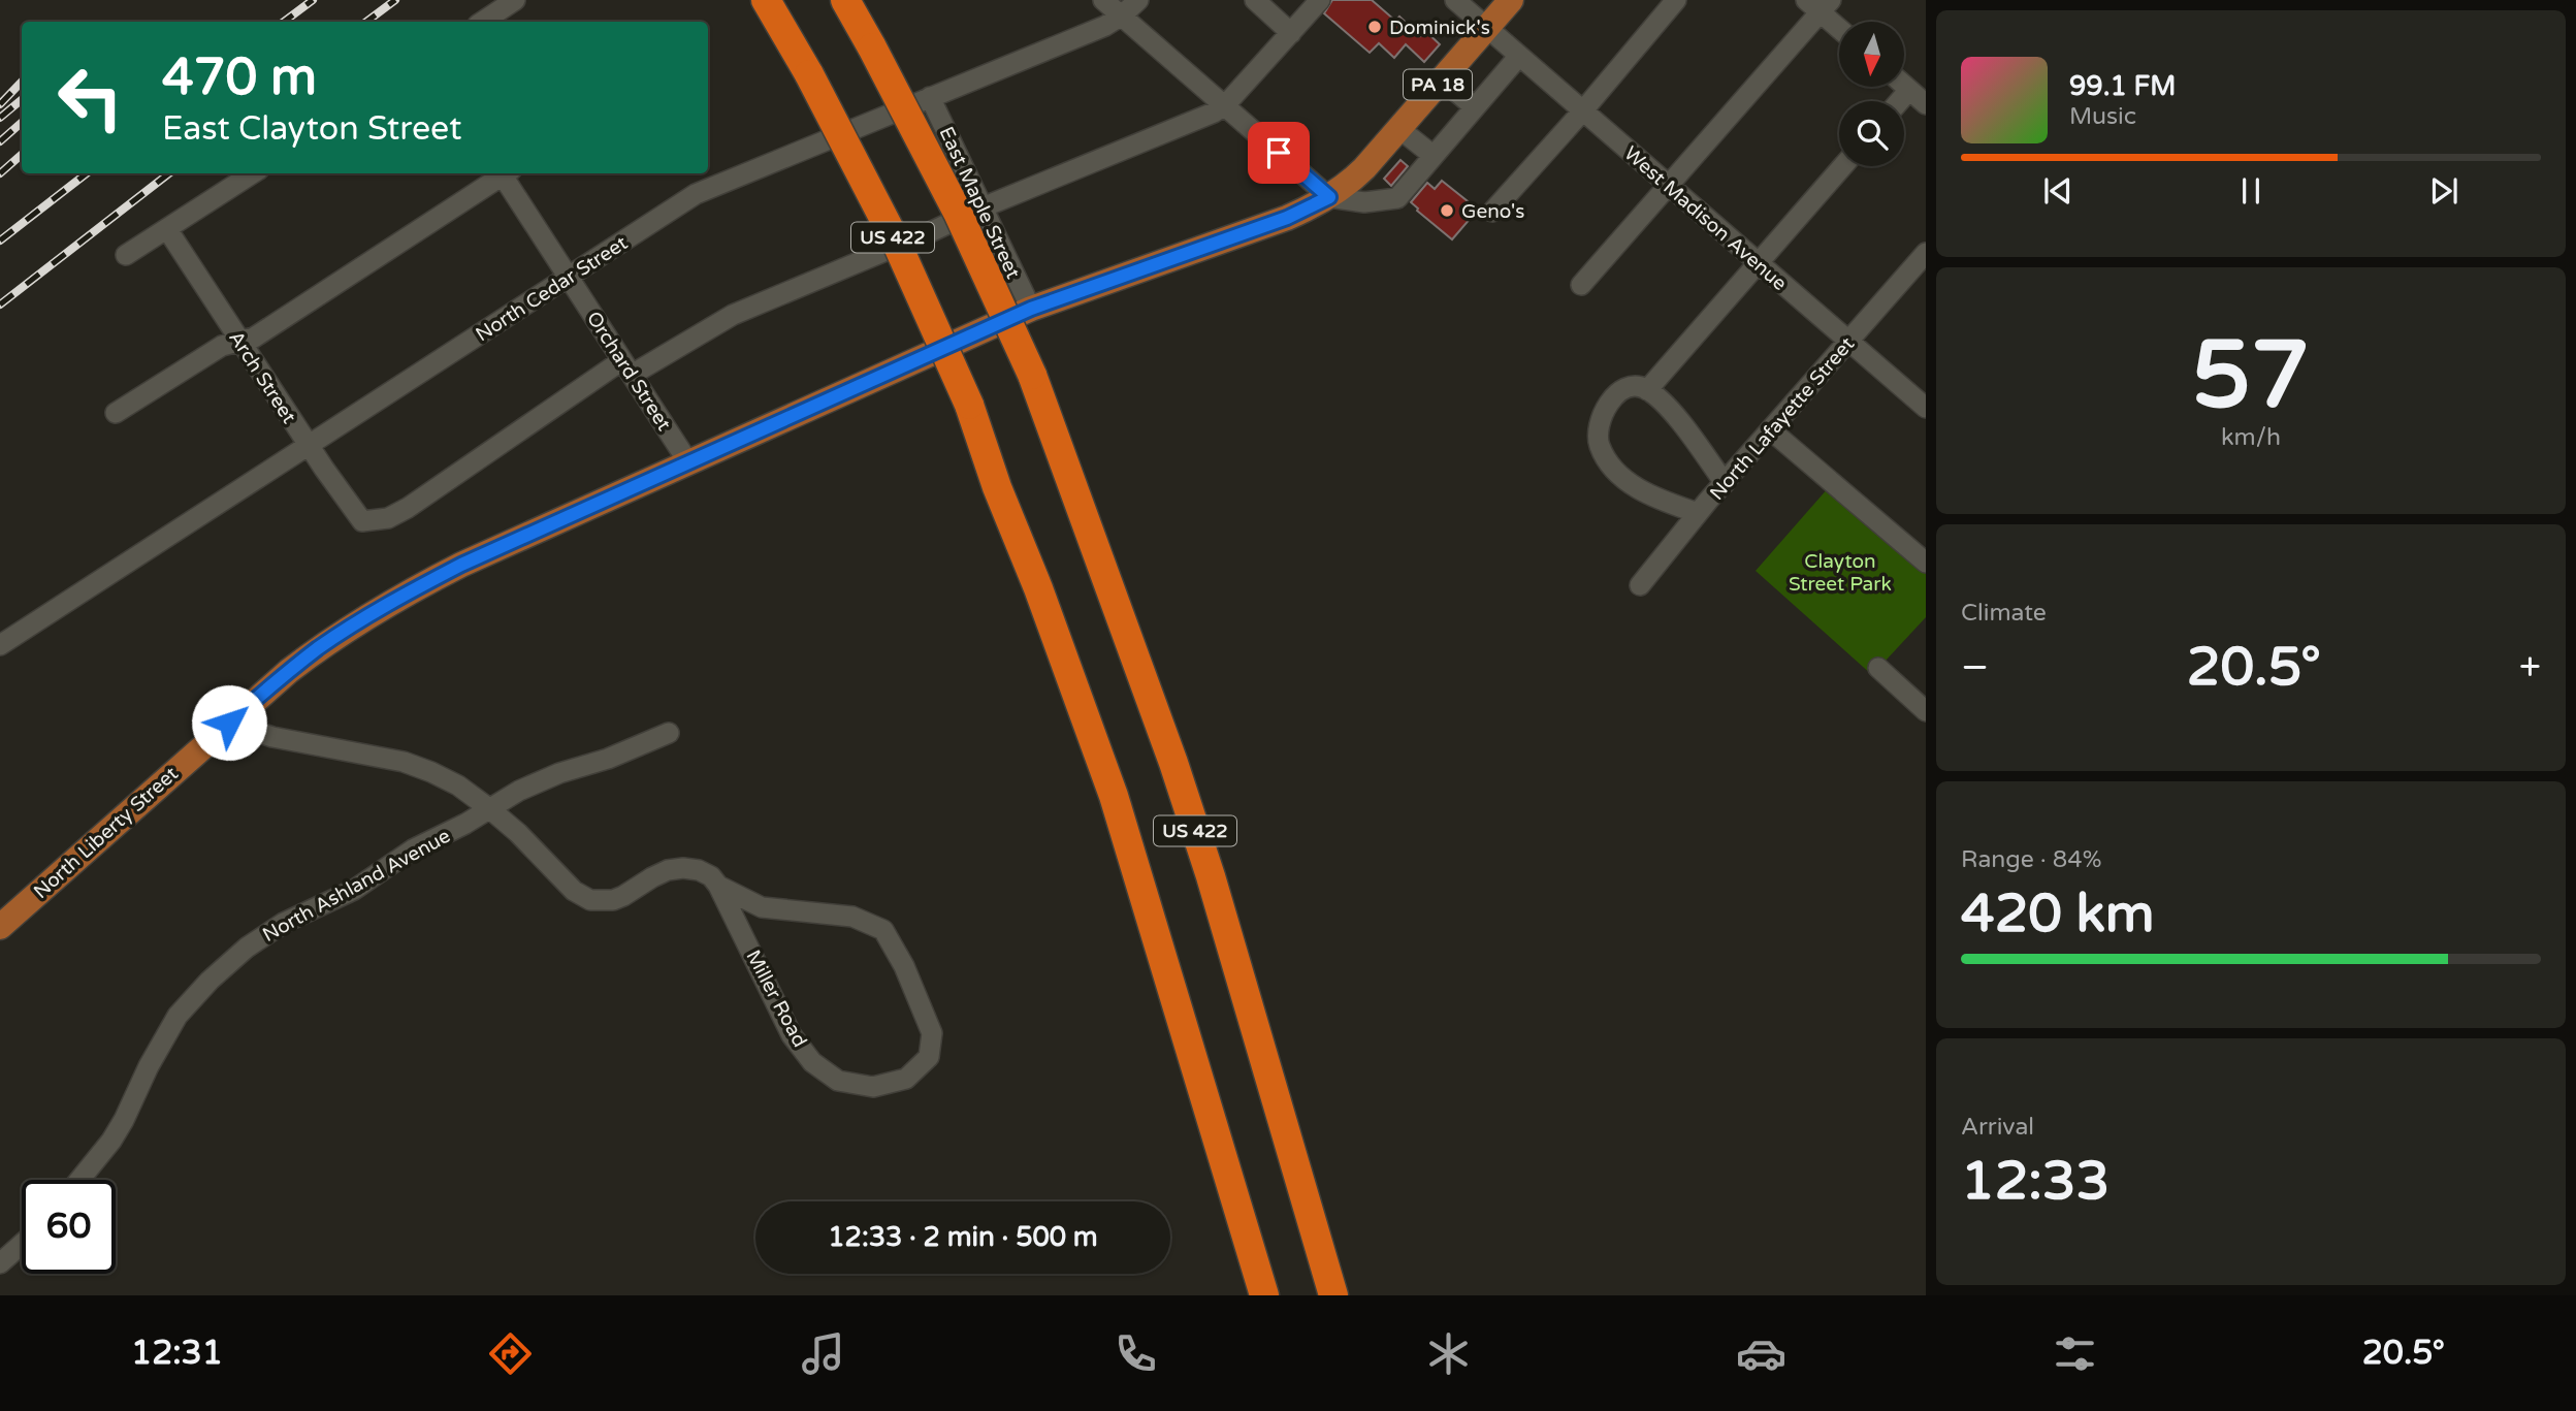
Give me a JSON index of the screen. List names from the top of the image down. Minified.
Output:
{"streets":{"highway":["US 422"],"main road":["PA 18","North Liberty Street"],"street":["East Maple Street","West Madison Avenue","North Cedar Street","Orchard Street","Arch Street","North Lafayette Street","North Ashland Avenue","Miller Road"]},"crossings":[["East Maple Street","North Cedar Street"],["East Maple Street","North Liberty Street"],["West Madison Avenue","North Lafayette Street"],["West Madison Avenue","North Liberty Street"],["North Cedar Street","Orchard Street"],["North Cedar Street","Arch Street"],["Orchard Street","Arch Street"],["Orchard Street","North Liberty Street"],["North Liberty Street","Miller Road"],["North Ashland Avenue","Miller Road"]],"parks":["Clayton Street Park"],"places":["Dominick's","Geno's"],"north":"bottom","page":{"turn":["470 m","East Clayton Street"],"song":["99.1 FM","Music"],"tile":[["57","km/h"],"Climate",["Range · 84%","420 km"],["Arrival","12:33"]],"heat":["−","20.5°","+"],"limit":"60","trip":"12:33 · 2 min · 500 m","tabs":["12:31","20.5°"]}}
